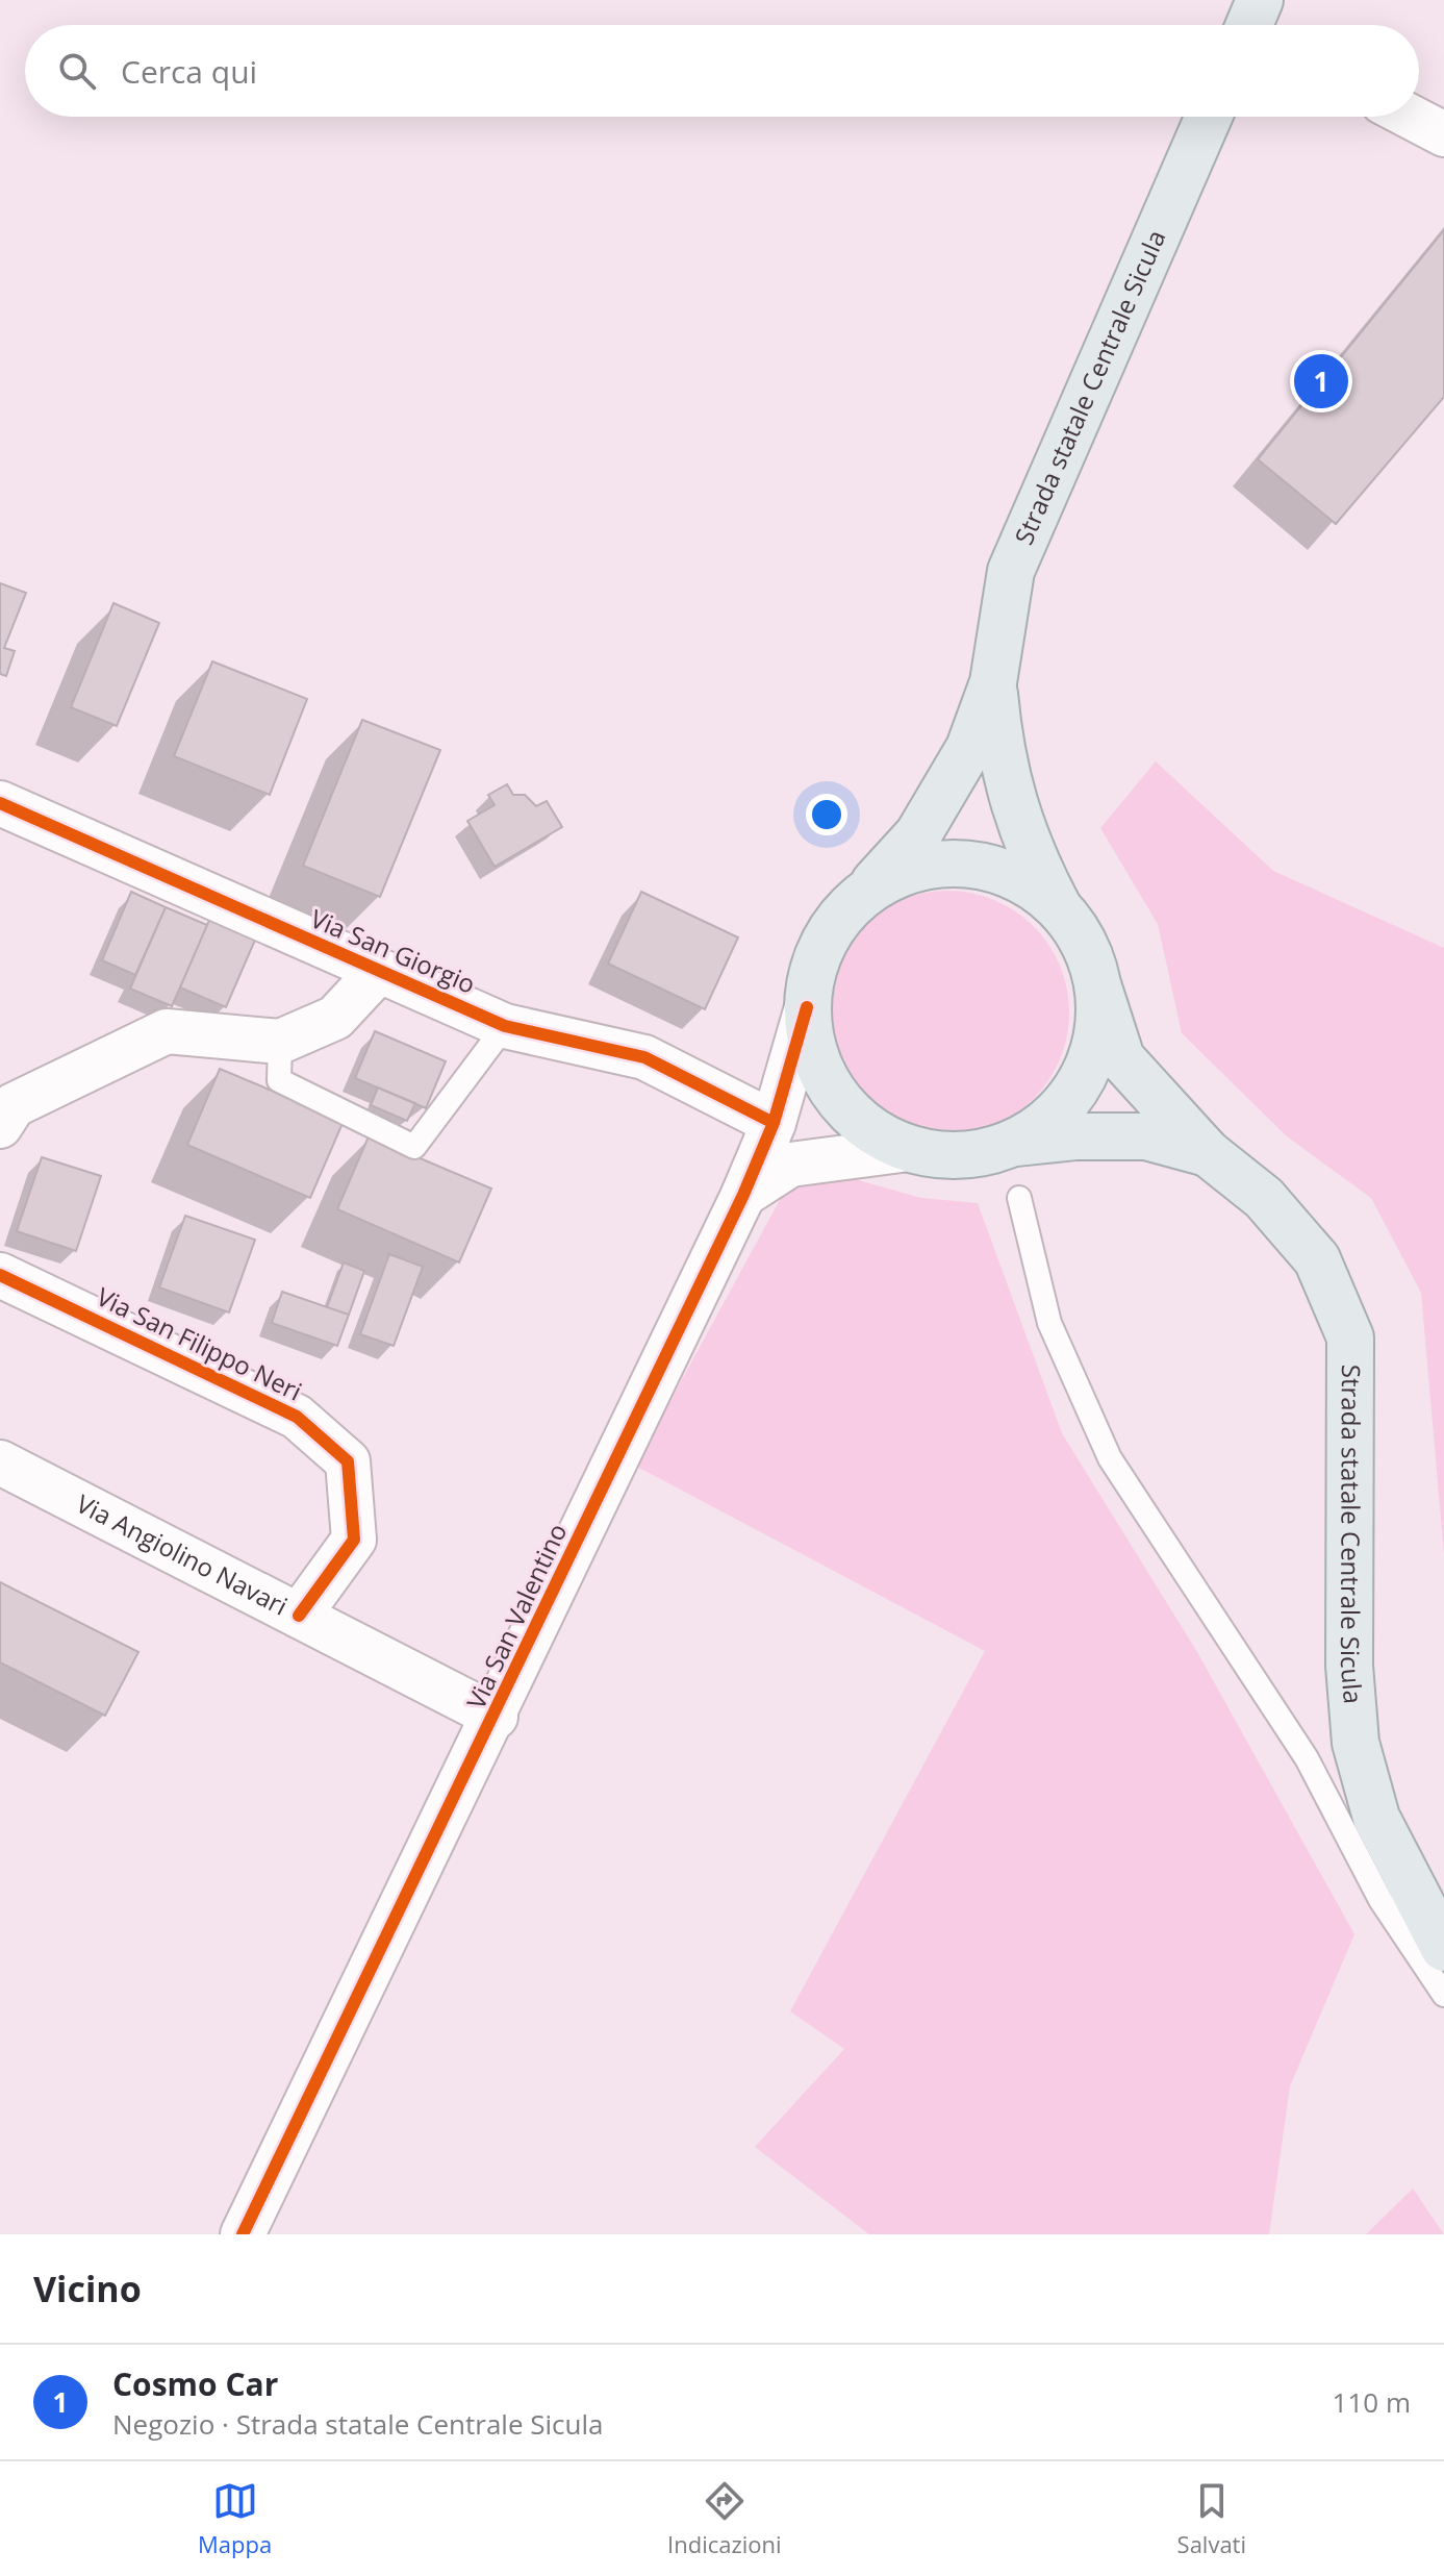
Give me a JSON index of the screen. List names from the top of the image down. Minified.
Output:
{"streets":{"main road":["Strada statale Centrale Sicula"],"street":["Via San Giorgio","Via San Filippo Neri","Via Angiolino Navari","Via San Valentino"]},"crossings":[["Strada statale Centrale Sicula","Via San Valentino"],["Via San Giorgio","Via San Valentino"],["Via San Filippo Neri","Via Angiolino Navari"],["Via Angiolino Navari","Via San Valentino"]],"page":{"search":"Cerca qui","pins":"1","heading":"Vicino","list":[{"mark":"1","name":"Cosmo Car","note":"Negozio · Strada statale Centrale Sicula","value":"110 m"}],"nav":["Mappa","Indicazioni","Salvati"]}}
